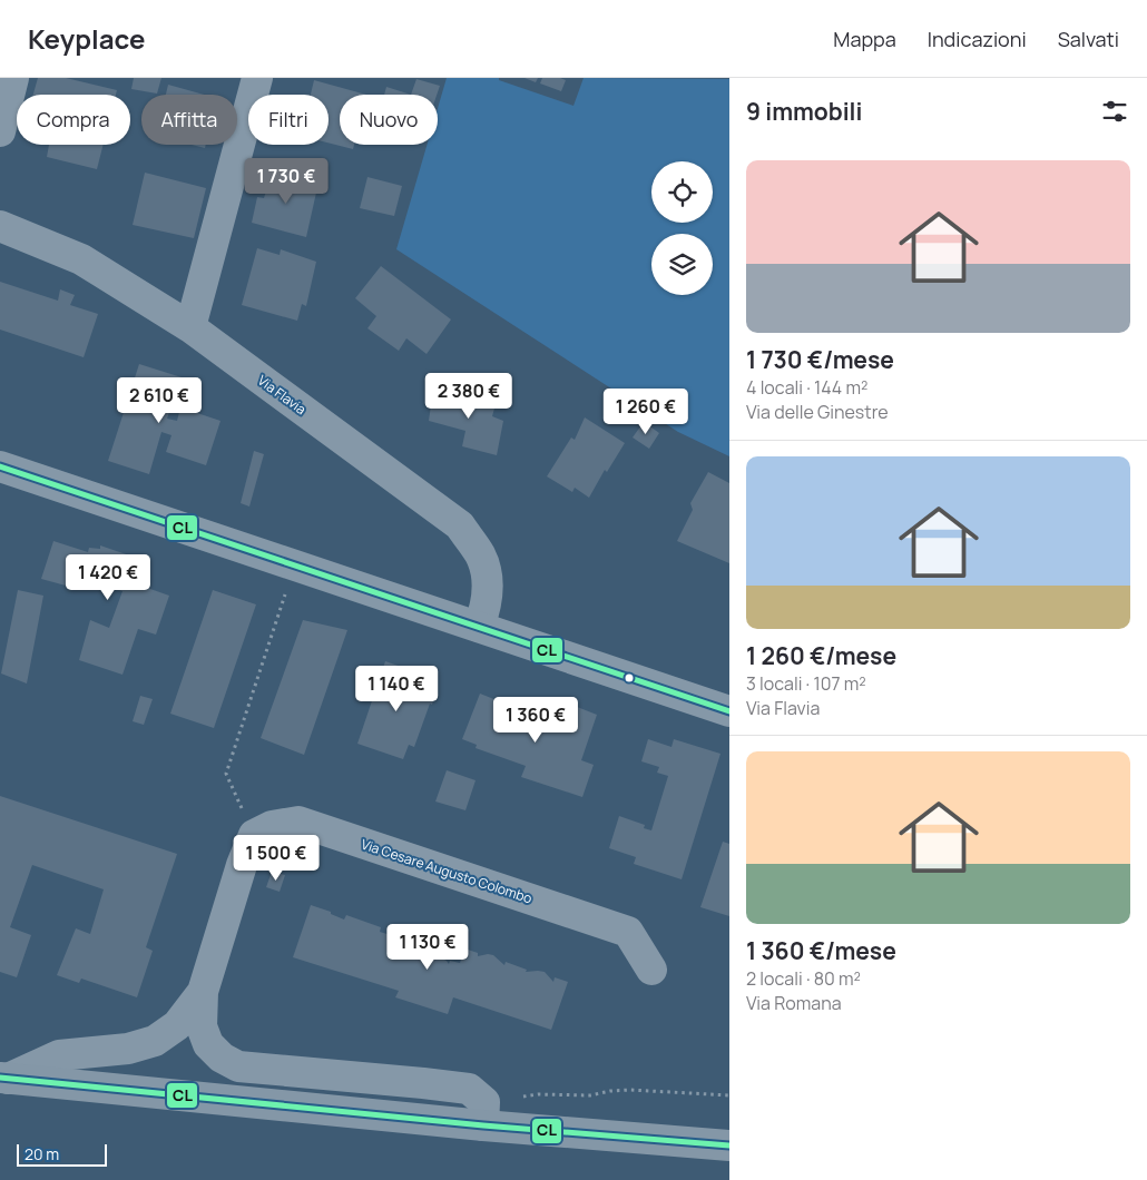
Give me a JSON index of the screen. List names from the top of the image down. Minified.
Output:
{"streets":{"street":["Via Flavia","Via Cesare Augusto Colombo"]},"lines":["transit line CL"],"scale_bar":"20 m","page":{"header":"Keyplace","nav":["Mappa","Indicazioni","Salvati"],"heading":"9 immobili","chip":["Compra","Affitta","Filtri","Nuovo"],"list":[{"name":"1 730 €/mese","note":"4 locali · 144 m² · Via delle Ginestre"},{"name":"1 260 €/mese","note":"3 locali · 107 m² · Via Flavia"},{"name":"1 360 €/mese","note":"2 locali · 80 m² · Via Romana"}],"price":["1 730 €","2 380 €","2 610 €","1 260 €","1 420 €","1 140 €","1 360 €","1 500 €","1 130 €"],"scale":"20 m"}}
